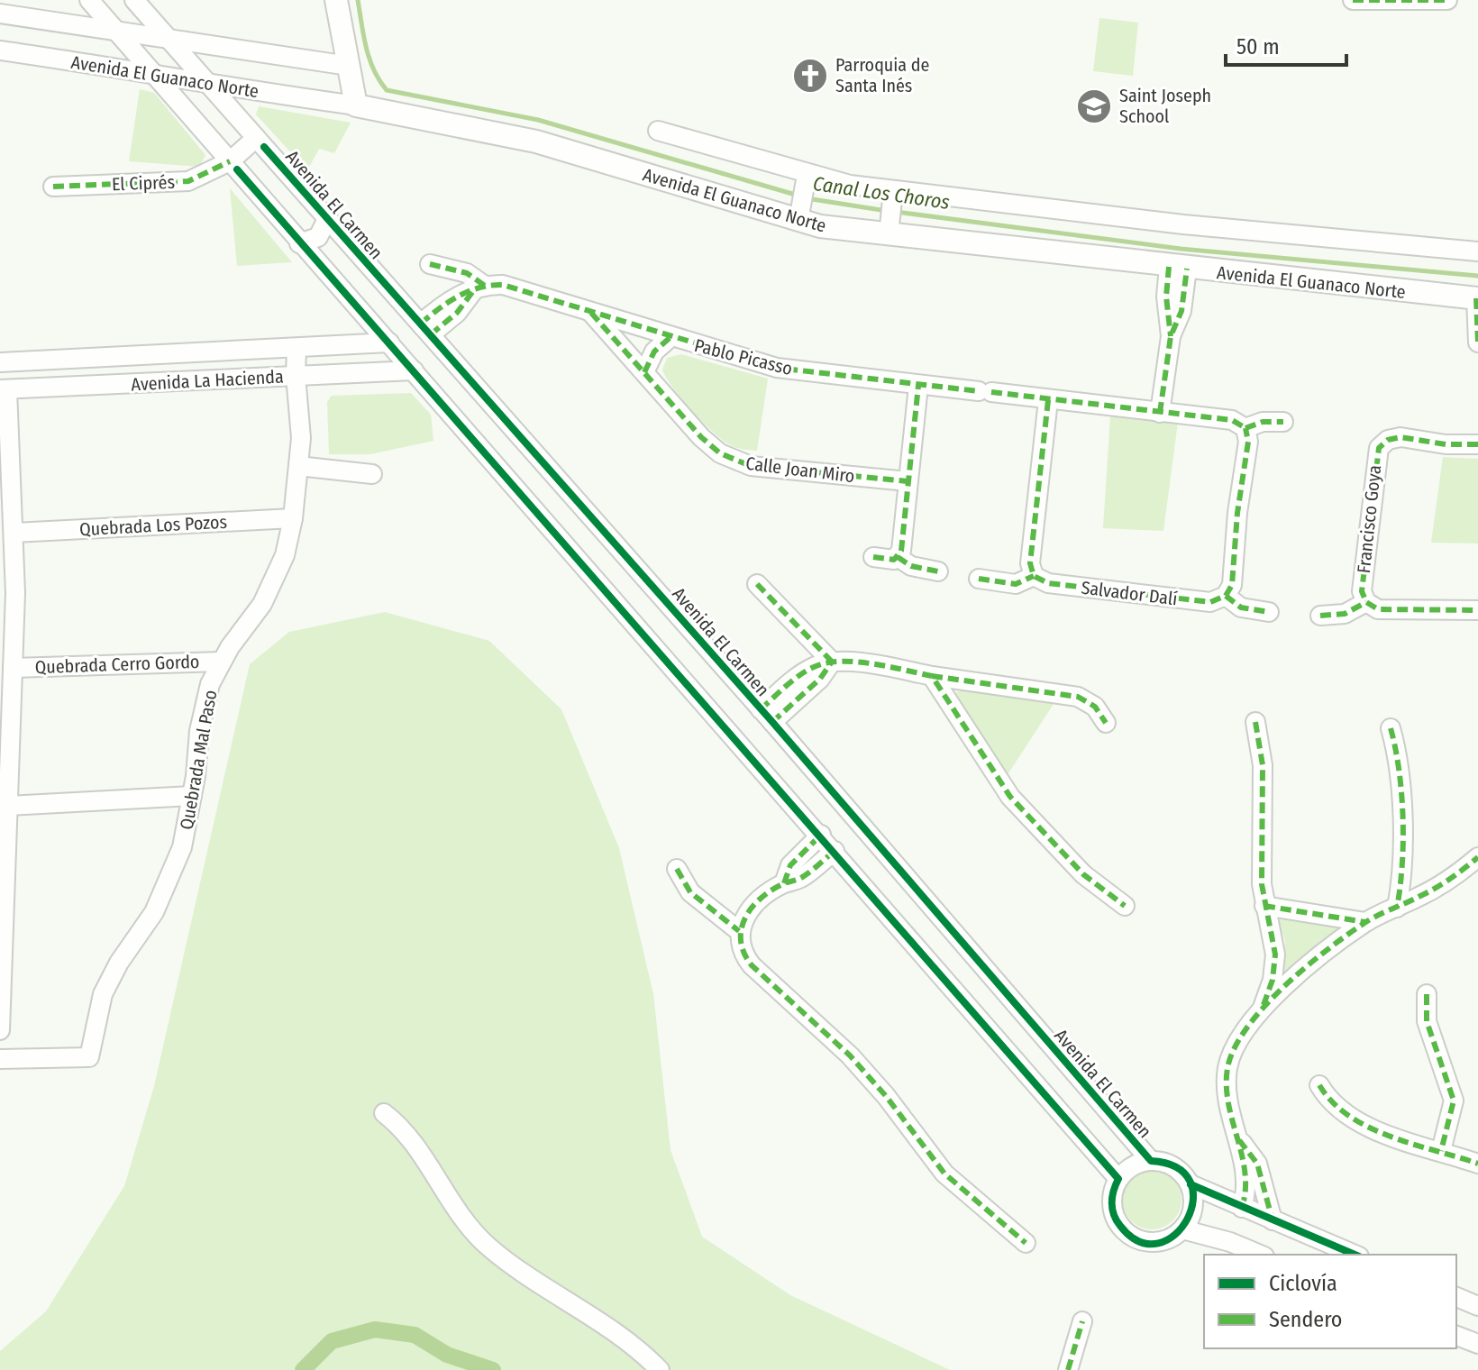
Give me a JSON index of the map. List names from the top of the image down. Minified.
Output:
{"streets":{"street":["Avenida El Guanaco Norte","El Ciprés","Avenida El Carmen","Pablo Picasso","Avenida La Hacienda","Calle Joan Miro","Francisco Goya","Quebrada Los Pozos","Salvador Dalí","Quebrada Cerro Gordo","Quebrada Mal Paso"]},"crossings":[["Avenida El Guanaco Norte","Avenida El Carmen"],["El Ciprés","Avenida El Carmen"],["Avenida La Hacienda","Quebrada Mal Paso"],["Quebrada Los Pozos","Quebrada Mal Paso"],["Quebrada Cerro Gordo","Quebrada Mal Paso"]],"water":["Canal Los Choros"],"places":{"church":["Parroquia de Santa Inés"],"school or university":["Saint Joseph School"]},"legend":["Ciclovía","Sendero"],"scale_bar":"50 m"}
